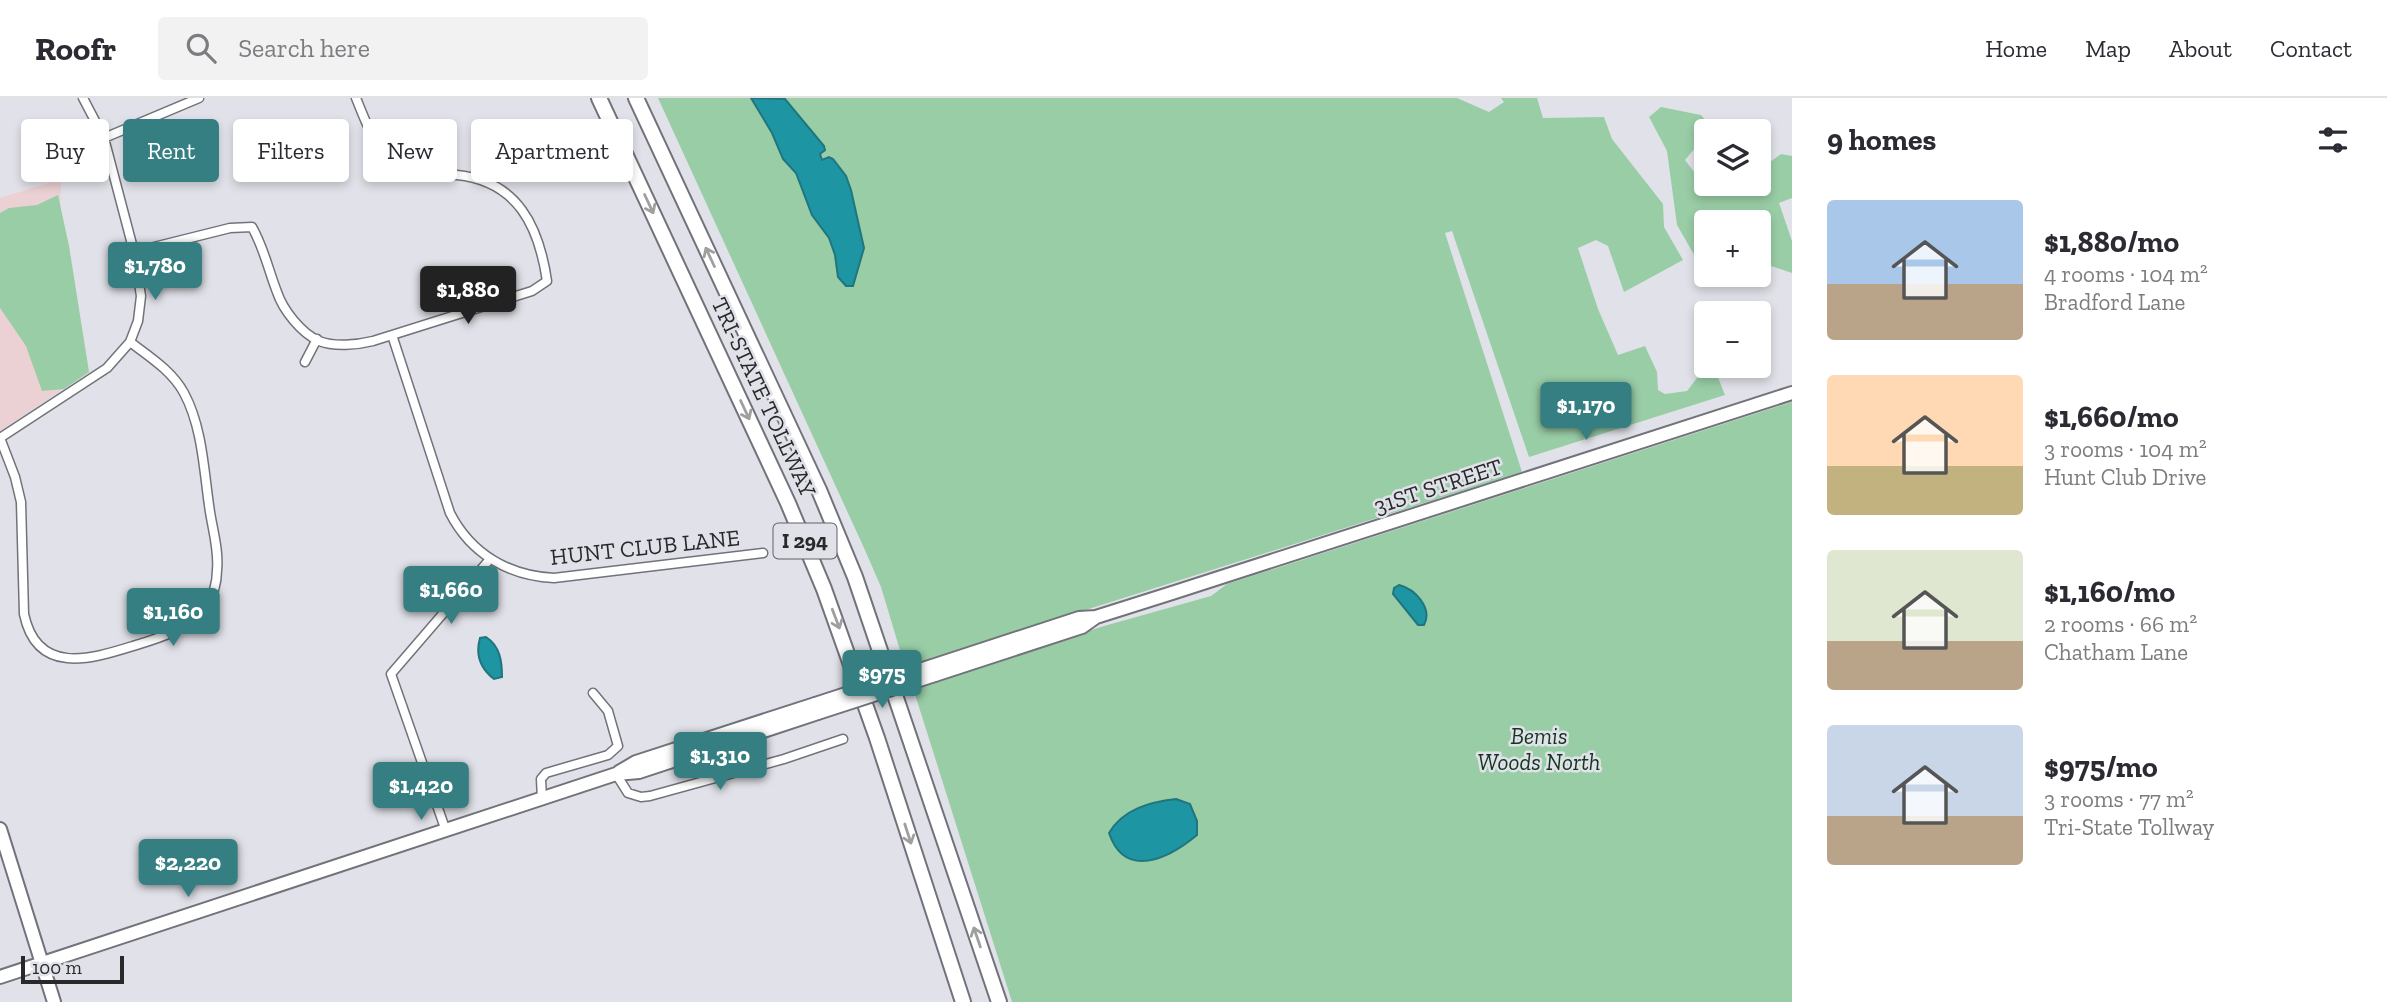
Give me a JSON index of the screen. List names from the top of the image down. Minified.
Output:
{"streets":{"highway":["TRI-STATE TOLLWAY","I 294"],"main road":["31ST STREET"],"street":["HUNT CLUB LANE"]},"parks":["Bemis Woods North"],"scale_bar":"100 m","page":{"header":"Roofr","search":"Search here","nav":["Home","Map","About","Contact"],"heading":"9 homes","map_buttons":["+","−"],"chip":["Buy","Rent","Filters","New","Apartment"],"list":[{"name":"$1,880/mo","note":"4 rooms · 104 m² · Bradford Lane"},{"name":"$1,660/mo","note":"3 rooms · 104 m² · Hunt Club Drive"},{"name":"$1,160/mo","note":"2 rooms · 66 m² · Chatham Lane"},{"name":"$975/mo","note":"3 rooms · 77 m² · Tri-State Tollway"}],"price":["$1,780","$1,880","$1,170","$1,660","$1,160","$975","$1,310","$1,420","$2,220"],"scale":"100 m"}}
